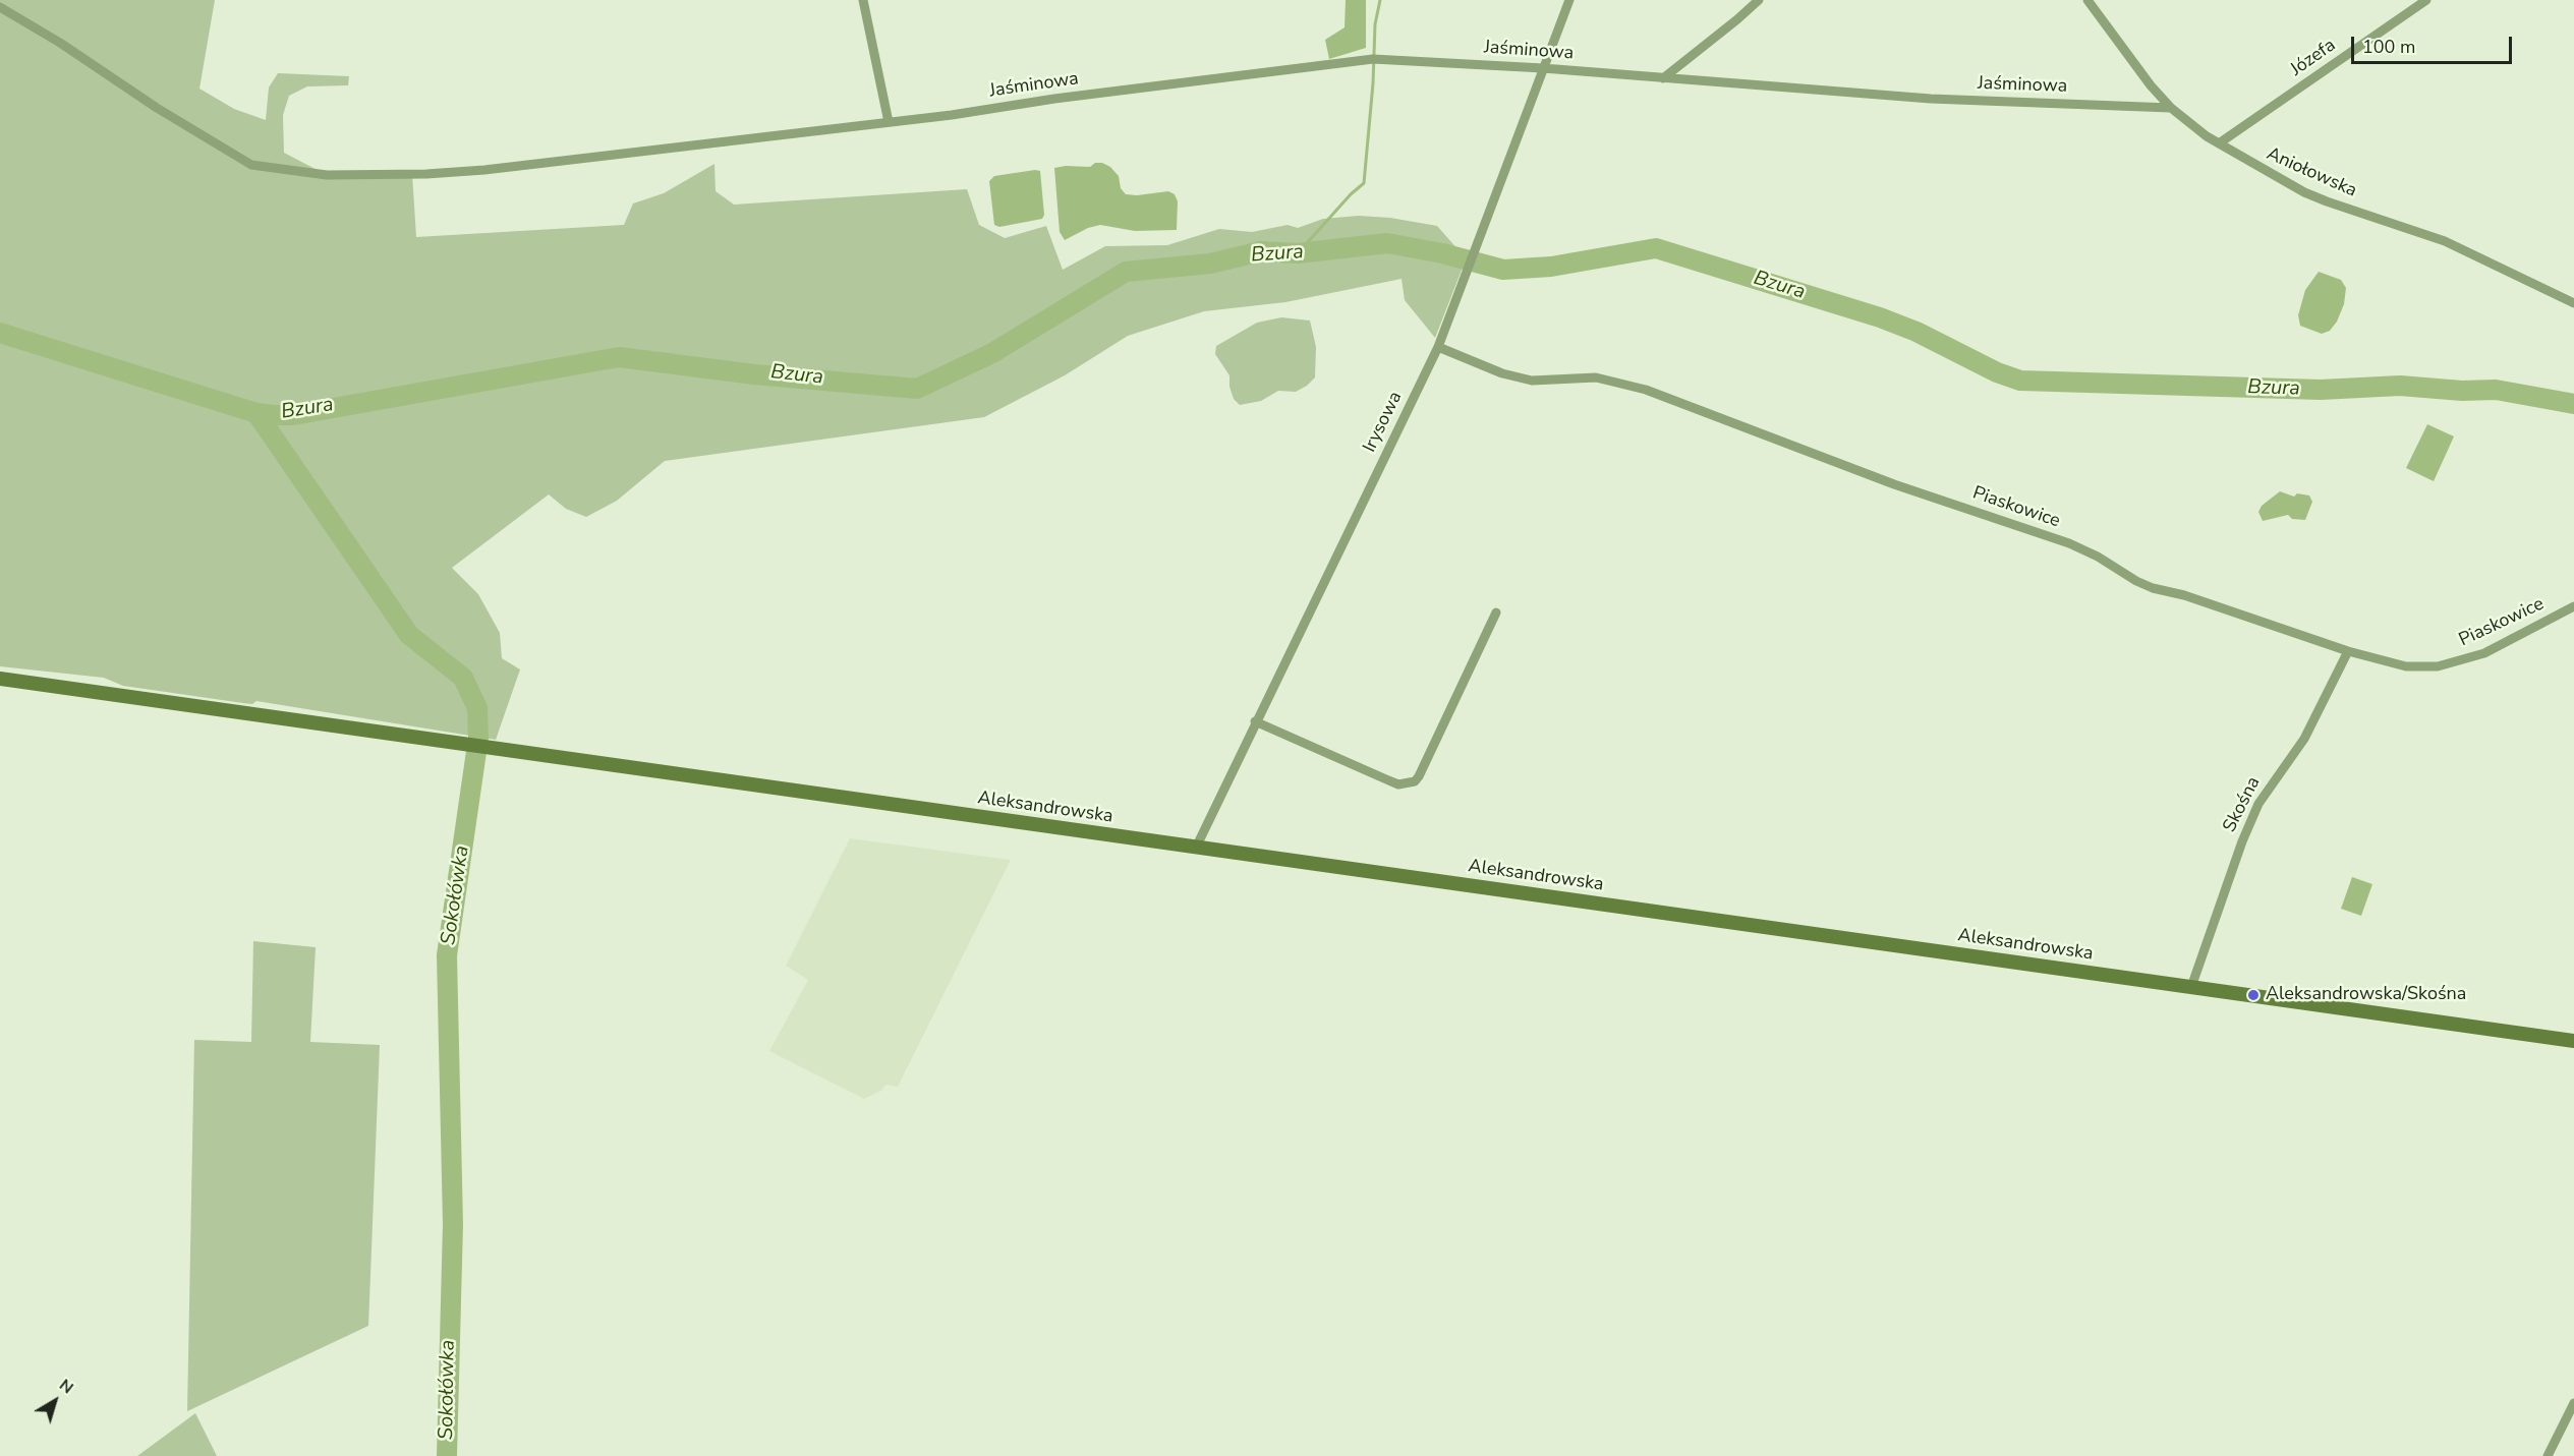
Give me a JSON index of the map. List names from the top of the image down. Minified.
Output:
{"streets":{"main road":["Aleksandrowska"],"street":["Jaśminowa","Józefa","Aniołowska","Irysowa","Piaskowice","Skośna"]},"crossings":[["Jaśminowa","Aniołowska"],["Jaśminowa","Irysowa"],["Józefa","Aniołowska"],["Irysowa","Piaskowice"],["Irysowa","Aleksandrowska"],["Piaskowice","Skośna"],["Skośna","Aleksandrowska"]],"water":["Bzura","Sokołówka"],"places":["Aleksandrowska/Skośna"],"scale_bar":"100 m","north":"top right"}
